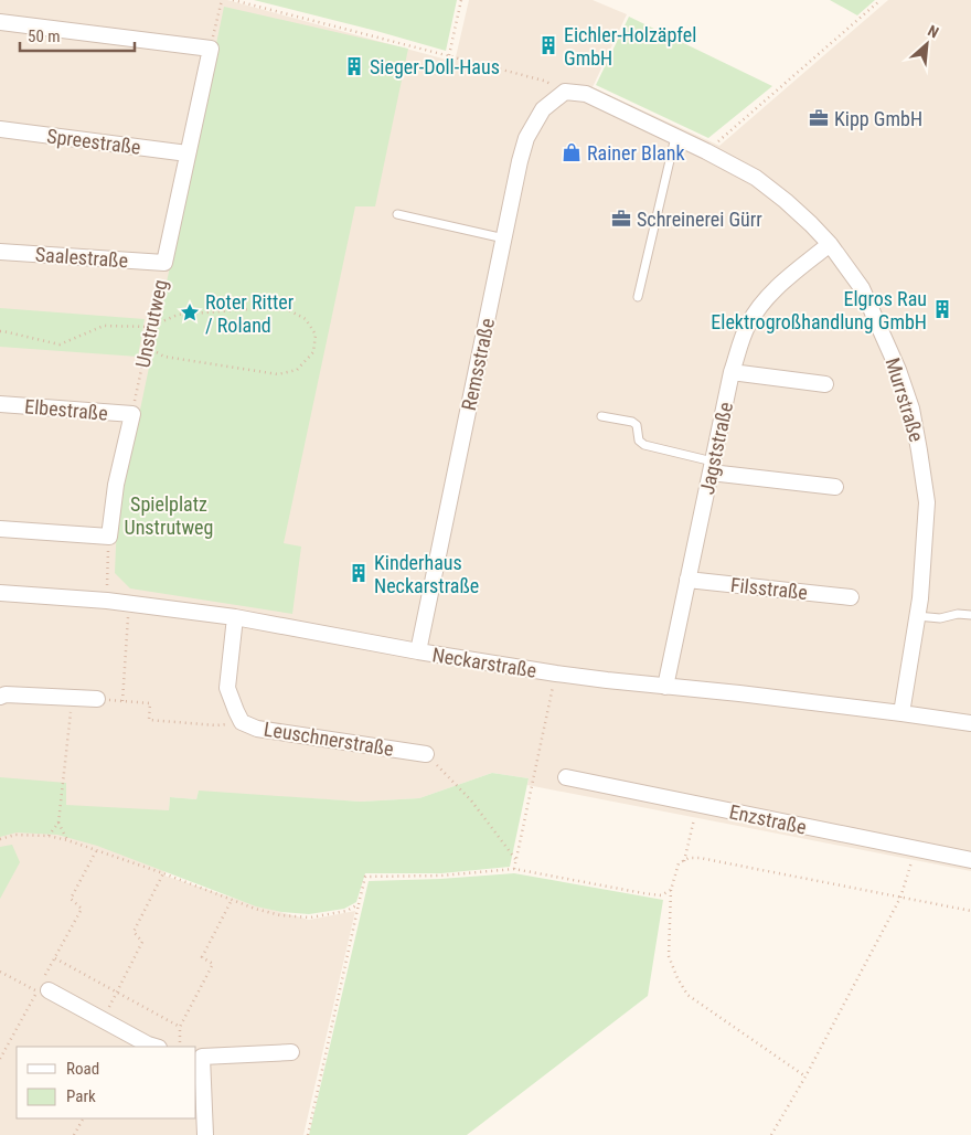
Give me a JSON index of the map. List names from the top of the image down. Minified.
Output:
{"streets":{"street":["Spreestraße","Saalestraße","Unstrutweg","Remsstraße","Murrstraße","Elbestraße","Jagststraße","Filsstraße","Neckarstraße","Leuschnerstraße","Enzstraße"]},"crossings":[["Spreestraße","Unstrutweg"],["Saalestraße","Unstrutweg"],["Unstrutweg","Elbestraße"],["Remsstraße","Murrstraße"],["Remsstraße","Neckarstraße"],["Murrstraße","Jagststraße"],["Murrstraße","Neckarstraße"],["Jagststraße","Filsstraße"],["Jagststraße","Neckarstraße"],["Neckarstraße","Leuschnerstraße"]],"parks":["Spielplatz Unstrutweg"],"places":{"building":["Eichler-Holzäpfel GmbH","Sieger-Doll-Haus","Elgros Rau Elektrogroßhandlung GmbH","Kinderhaus Neckarstraße"],"office":["Kipp GmbH","Schreinerei Gürr"],"shop":["Rainer Blank"],"place":["Roter Ritter / Roland"]},"legend":["Road","Park"],"scale_bar":"50 m","north":"top right"}
